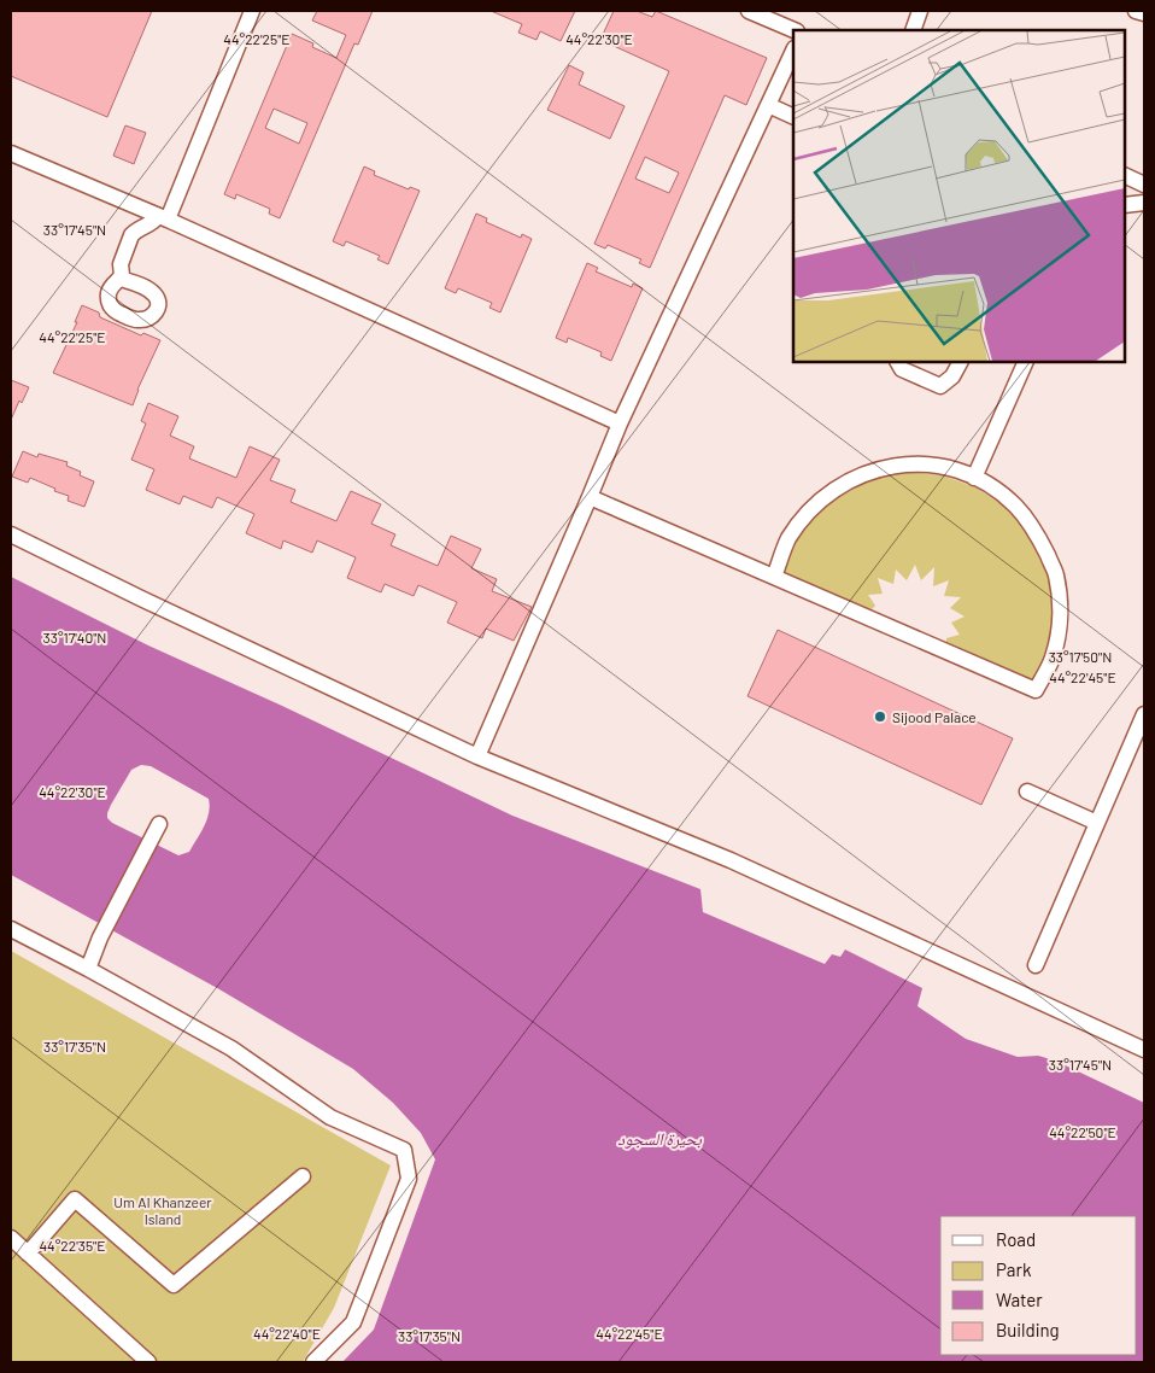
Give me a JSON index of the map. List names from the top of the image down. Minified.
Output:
{"water":["بحيرة السجود"],"parks":["Um Al Khanzeer Island"],"places":["Sijood Palace"],"legend":["Road","Park","Water","Building"],"coordinates":["44°22'25\"E","44°22'30\"E","33°17'45\"N","33°17'40\"N","33°17'50\"N","44°22'45\"E","33°17'35\"N","44°22'50\"E","44°22'35\"E","44°22'40\"E"]}
